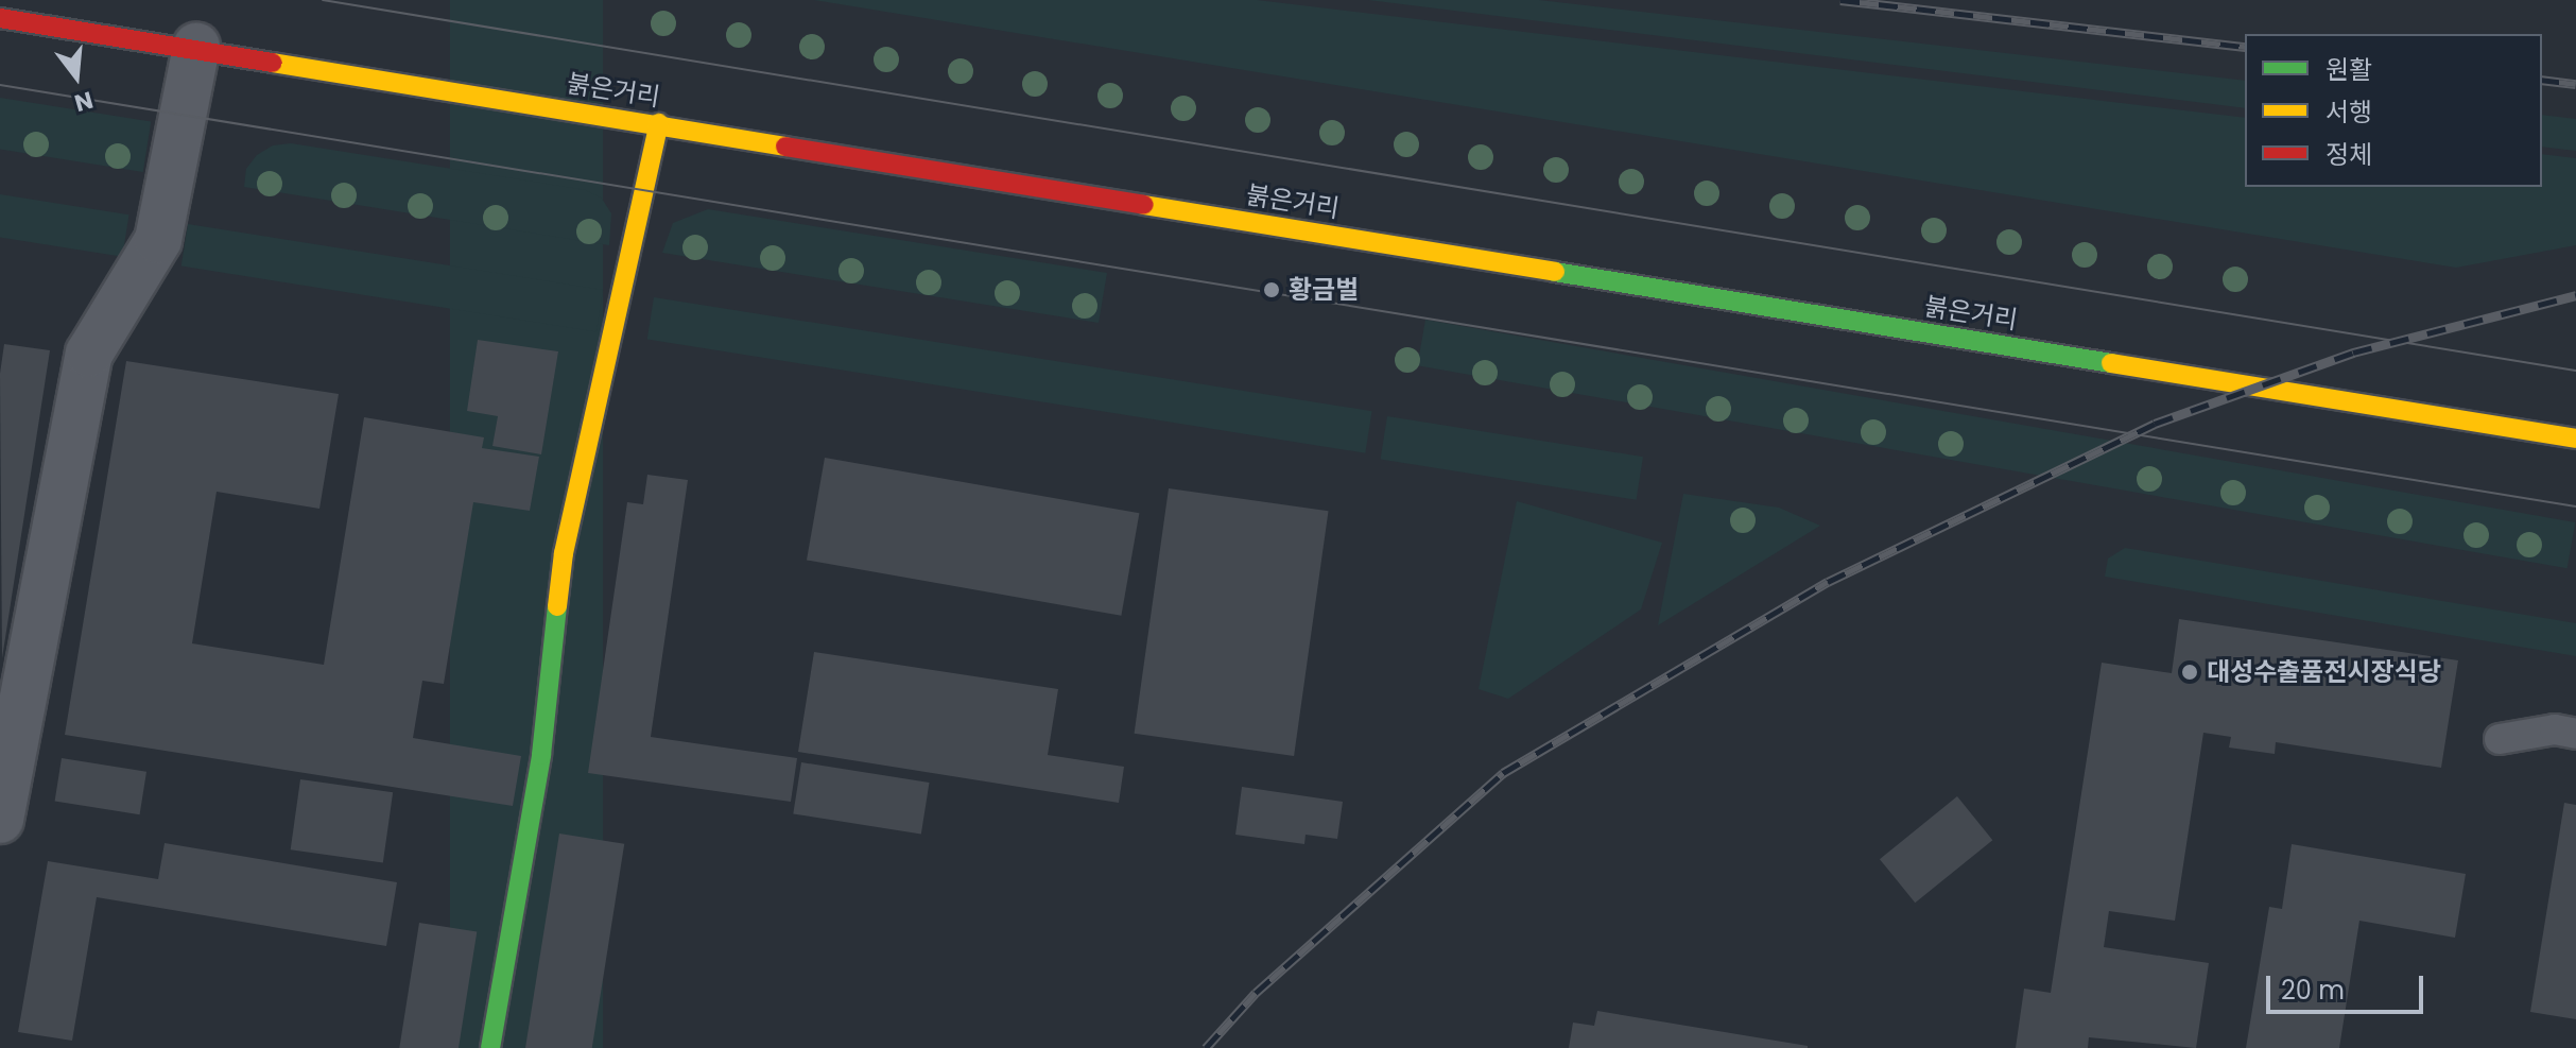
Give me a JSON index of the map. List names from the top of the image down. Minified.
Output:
{"streets":{"main road":["붉은거리"]},"places":["황금벌","대성수출품전시장식당"],"legend":["원활","서행","정체"],"scale_bar":"20 m","north":"bottom"}
